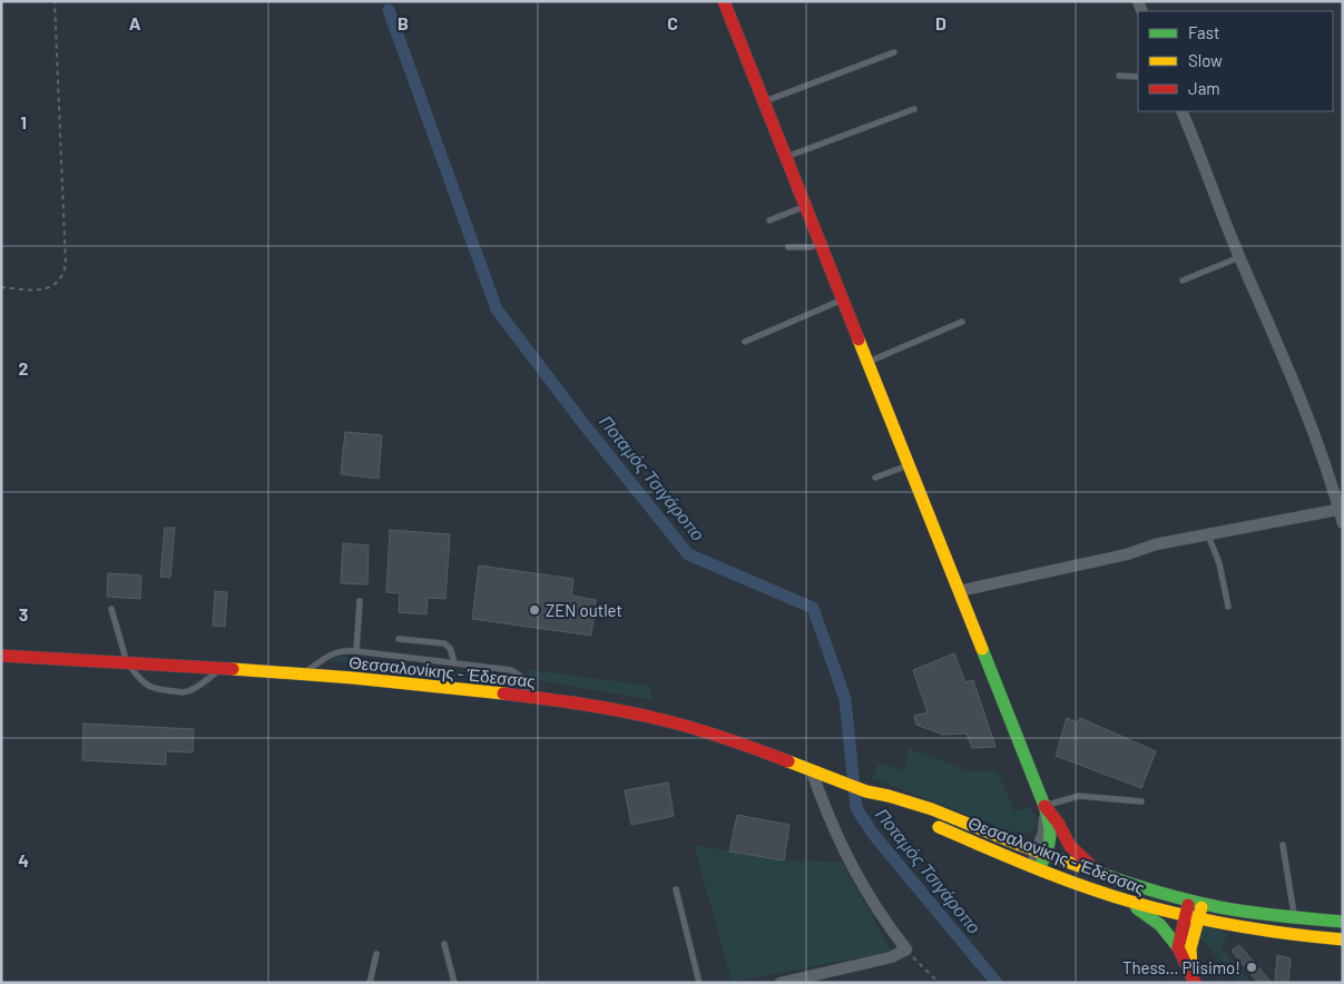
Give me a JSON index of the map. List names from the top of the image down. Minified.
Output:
{"streets":{"main road":["Θεσσαλονίκης - Έδεσσας"]},"water":["Ποταμός Τσιγάροπο"],"places":["ZEN outlet","Thess… Plisimo!"],"legend":["Fast","Slow","Jam"],"grid":{"columns":["A","B","C","D"],"rows":["1","2","3","4"]}}
